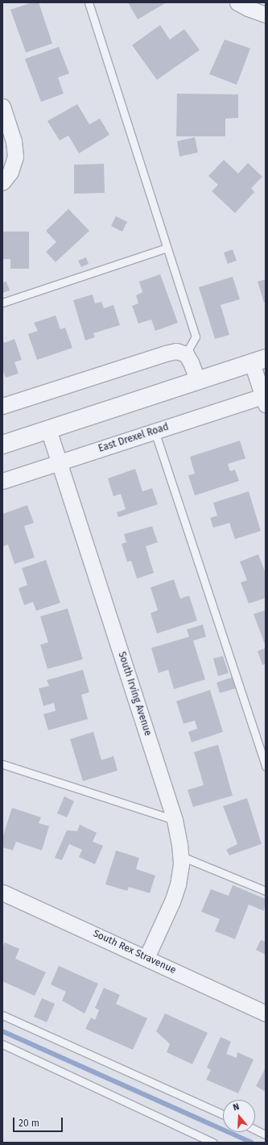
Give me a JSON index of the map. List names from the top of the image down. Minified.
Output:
{"streets":{"street":["East Drexel Road","South Irving Avenue","South Rex Stravenue"]},"crossings":[["East Drexel Road","South Irving Avenue"],["South Irving Avenue","South Rex Stravenue"]],"scale_bar":"20 m","north":"top"}
